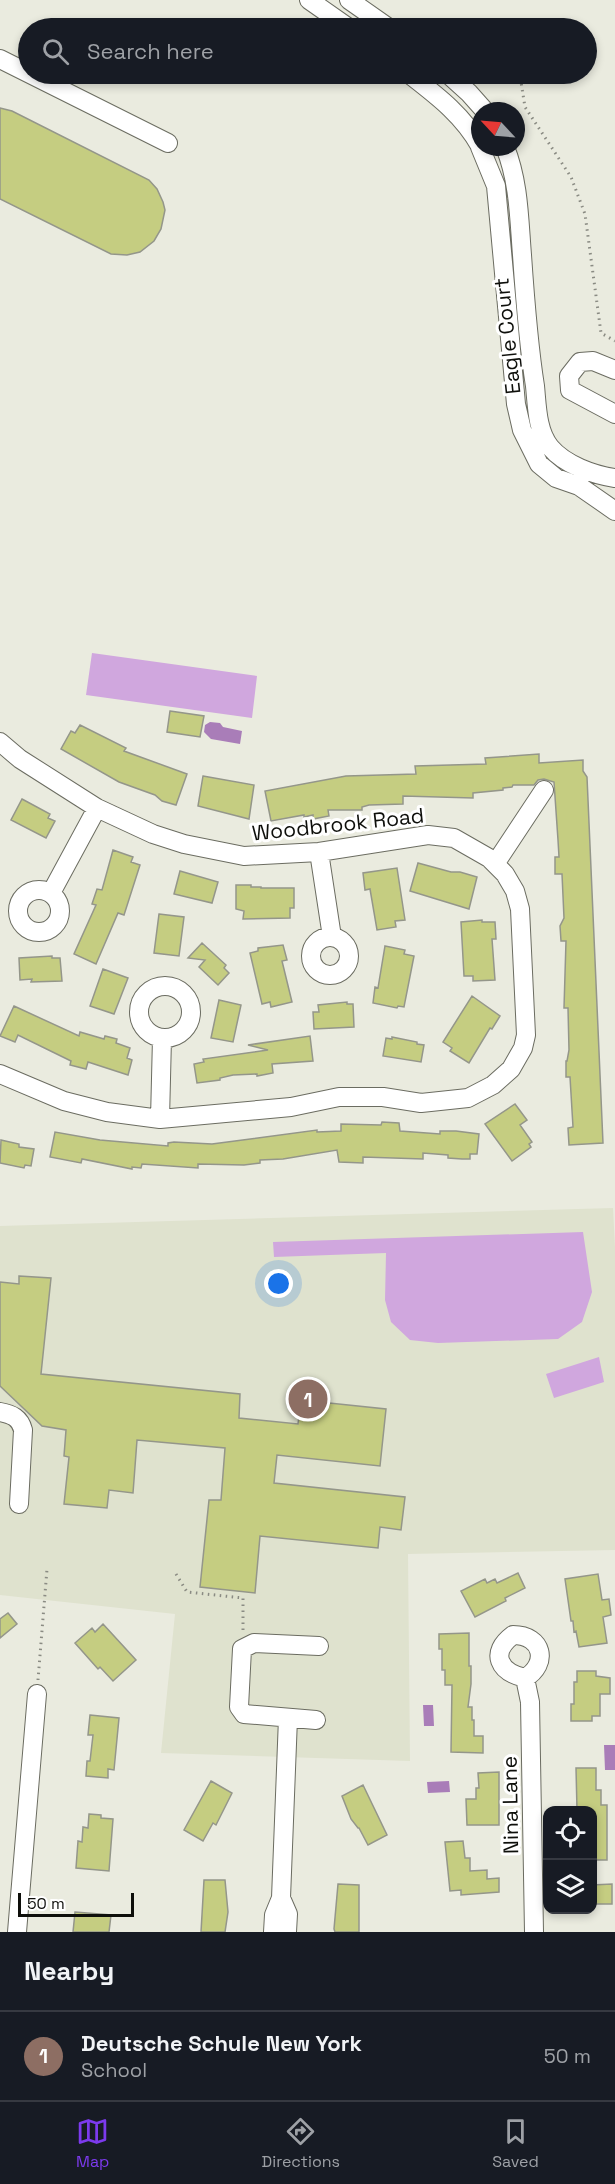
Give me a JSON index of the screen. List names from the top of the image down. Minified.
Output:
{"streets":{"street":["Eagle Court","Woodbrook Road","Nina Lane"]},"scale_bar":"50 m","north":"top left","page":{"search":"Search here","pins":"1","scale":"50 m","heading":"Nearby","list":[{"mark":"1","name":"Deutsche Schule New York","note":"School","value":"50 m"}],"nav":["Map","Directions","Saved"]}}
